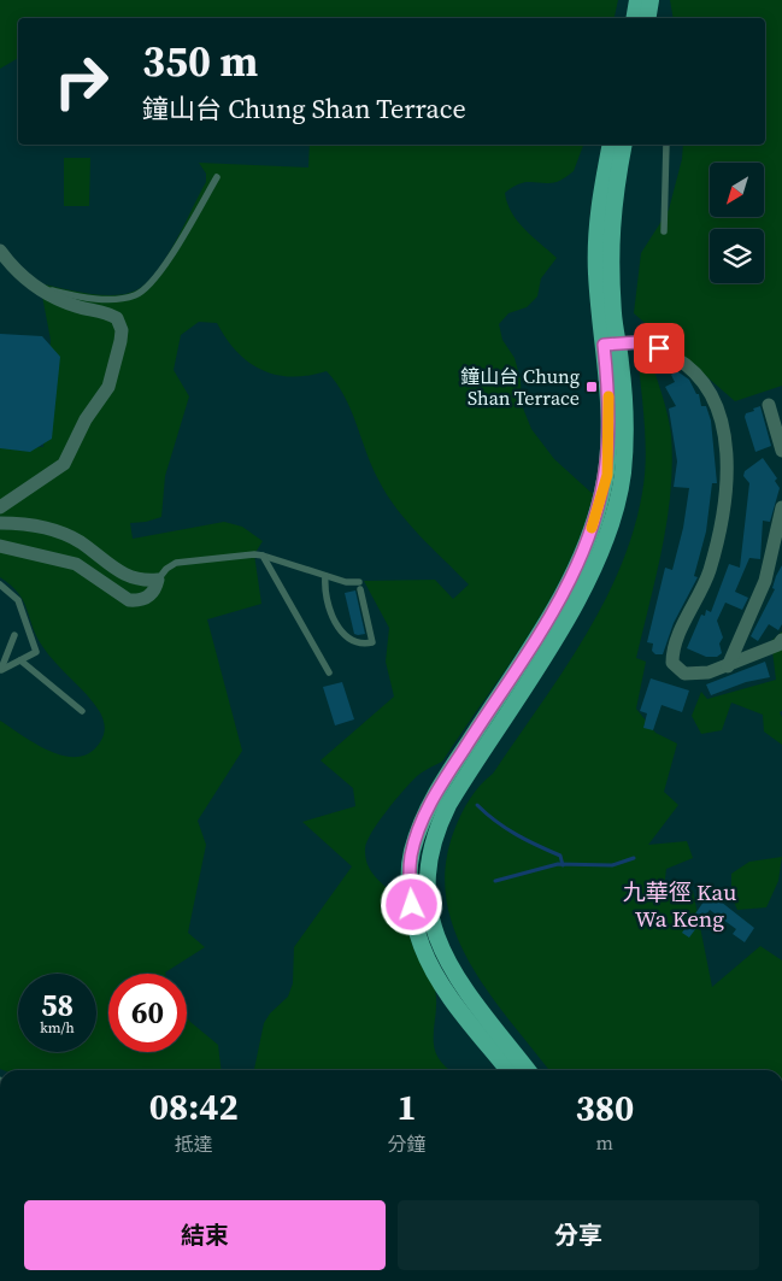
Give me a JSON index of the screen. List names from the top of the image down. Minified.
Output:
{"districts":["九華徑 Kau Wa Keng"],"places":{"transit":["鐘山台 Chung Shan Terrace"]},"north":"bottom left","page":{"turn":["350 m","鐘山台 Chung Shan Terrace"],"speed":"58 km/h","limit":"60","eta":["08:42","抵達","1","分鐘","380","m"],"buttons":["結束","分享"]}}
